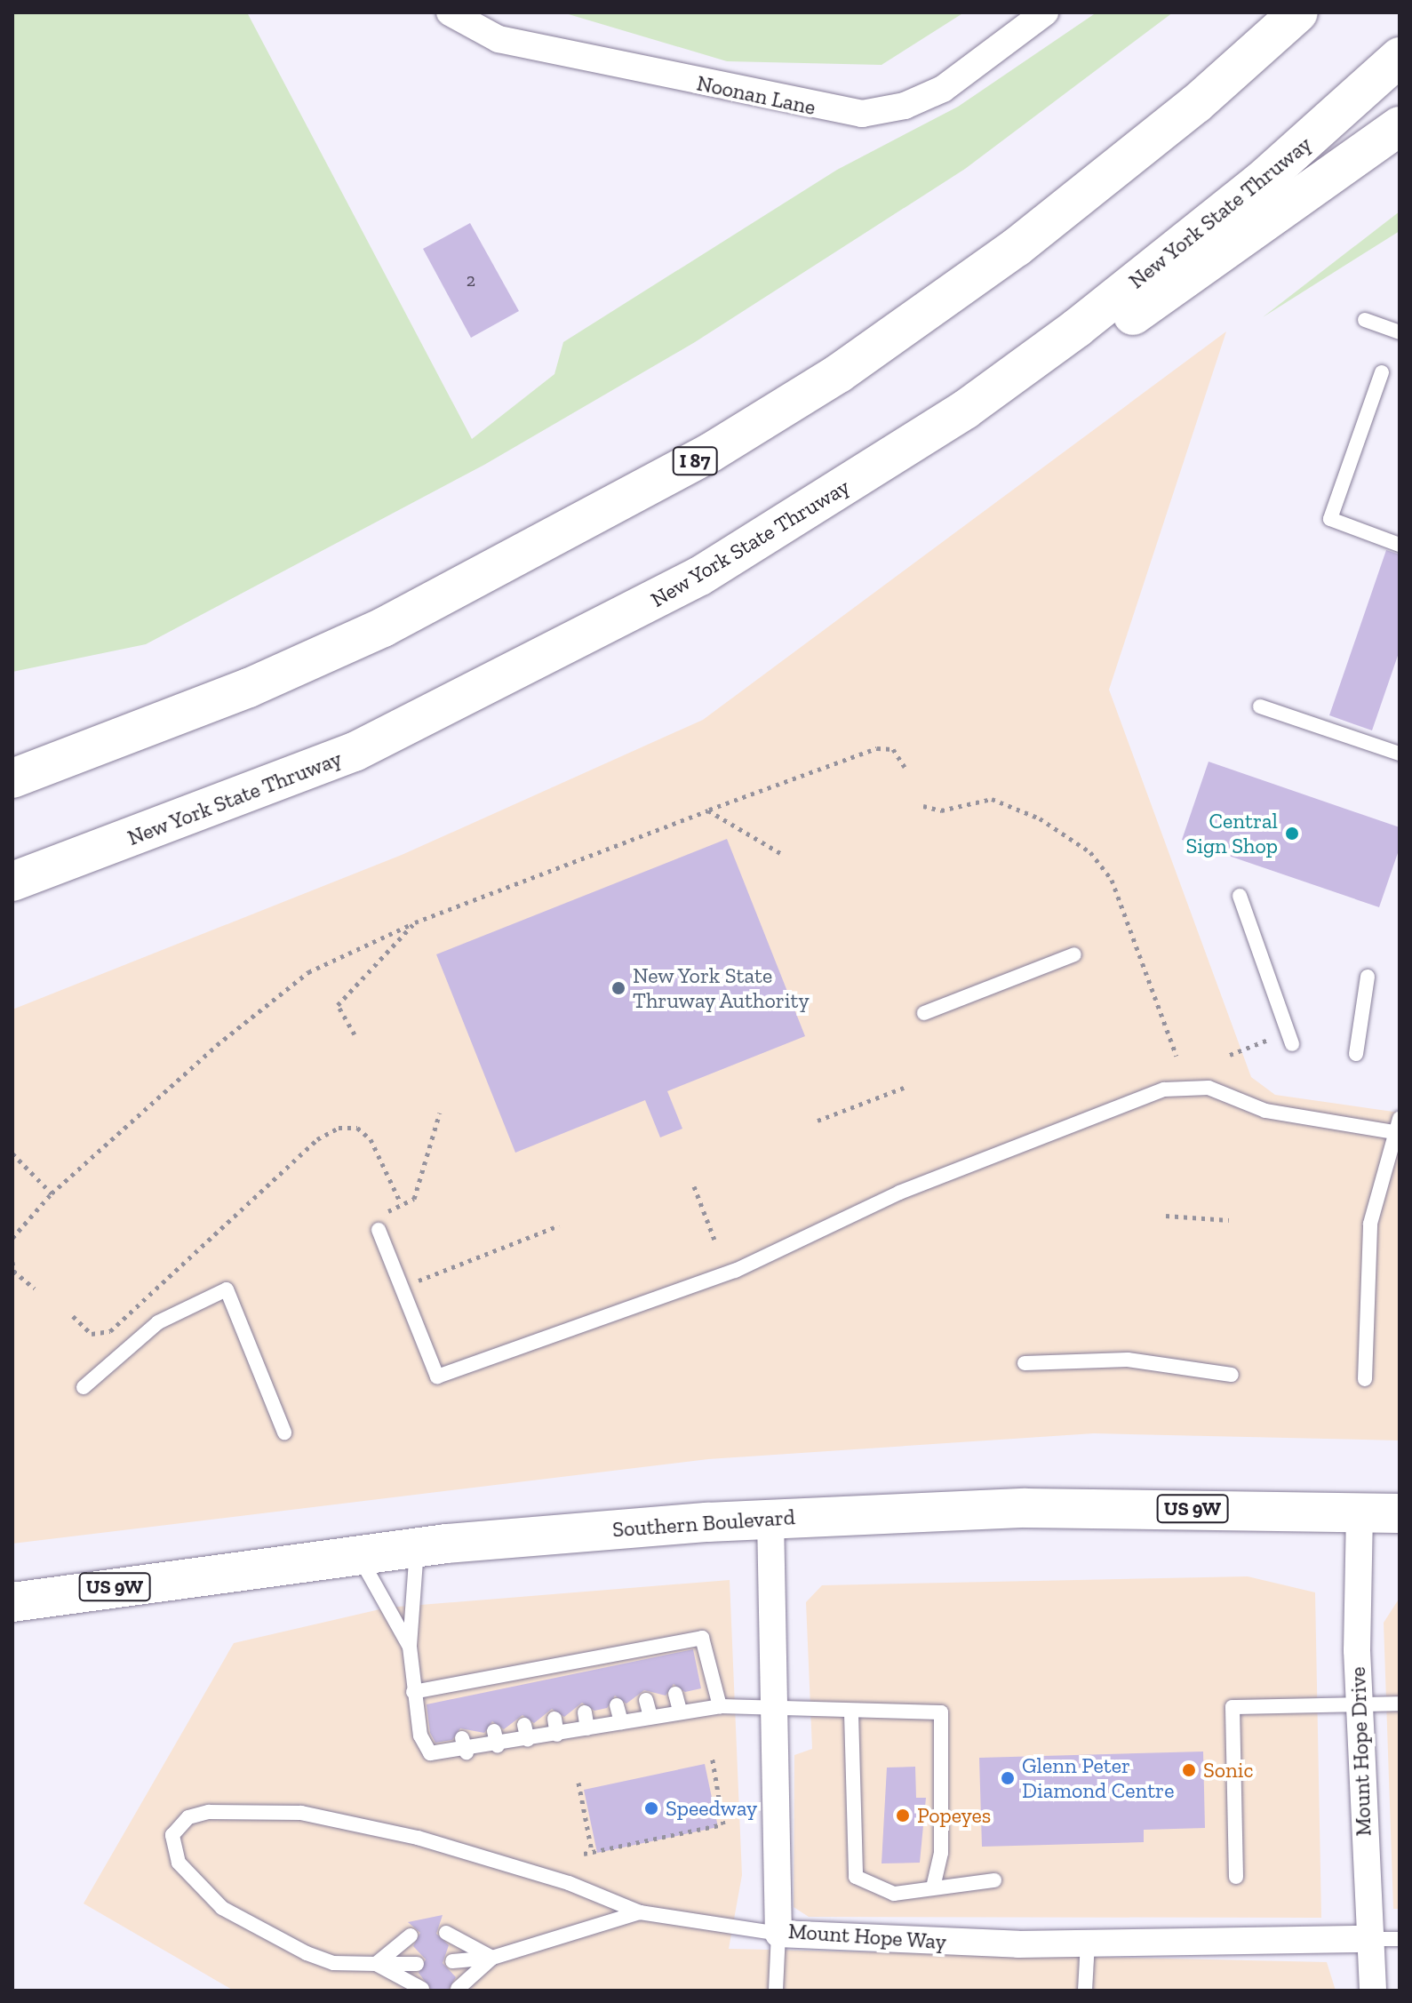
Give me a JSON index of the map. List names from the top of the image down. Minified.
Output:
{"streets":{"main road":["New York State Thruway","I 87","US 9W","Southern Boulevard"],"street":["Noonan Lane","Mount Hope Drive","Mount Hope Way"]},"crossings":[["Southern Boulevard","Mount Hope Drive"],["Southern Boulevard","Mount Hope Way"],["Mount Hope Drive","Mount Hope Way"]],"places":["Central Sign Shop","New York State Thruway Authority","Sonic","Glenn Peter Diamond Centre","Speedway","Popeyes"],"house_numbers":["2"]}
